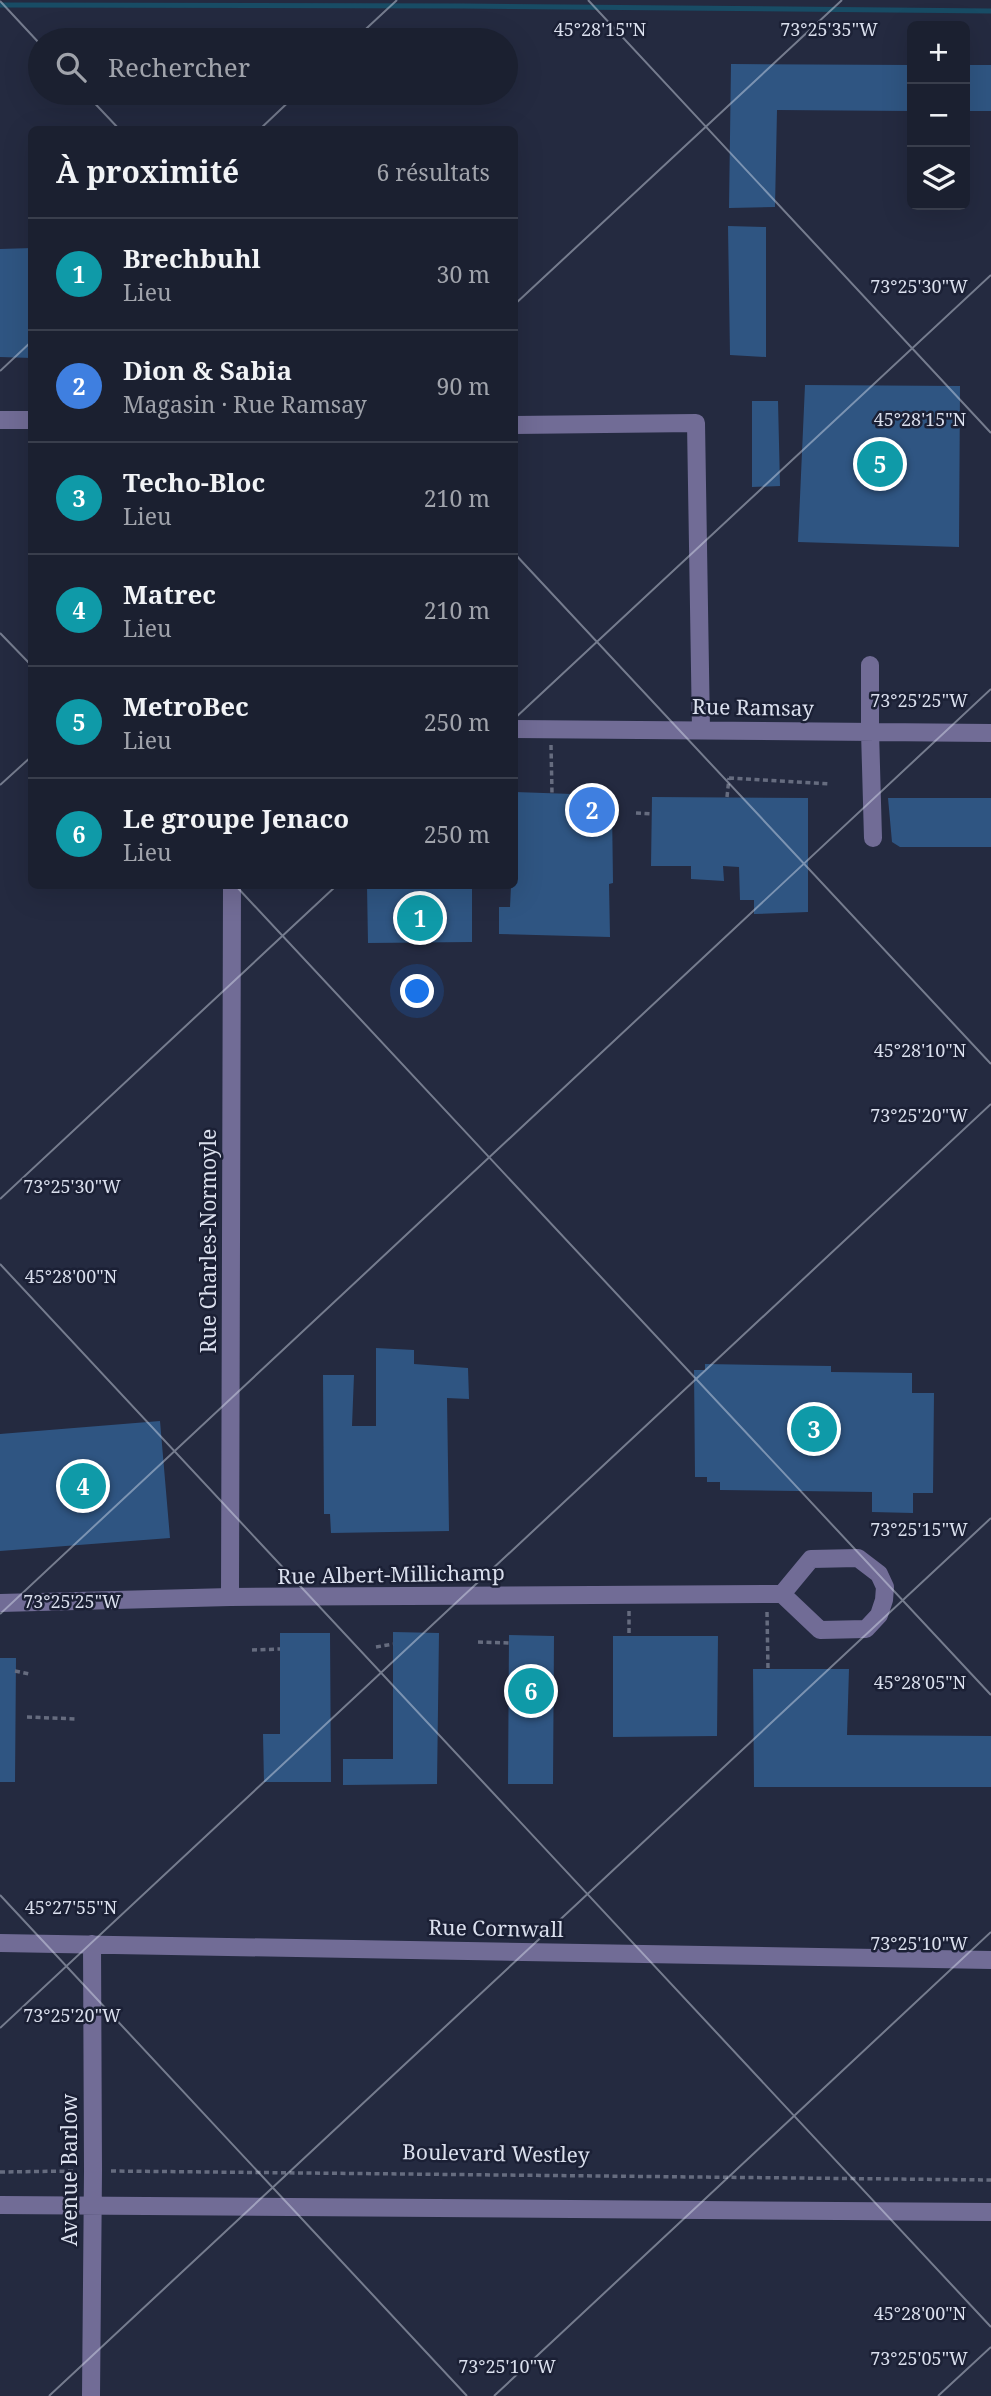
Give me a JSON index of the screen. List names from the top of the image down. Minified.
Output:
{"streets":{"street":["Rue Ramsay","Rue Charles-Normoyle","Rue Albert-Millichamp","Rue Cornwall","Avenue Barlow"],"path":["Boulevard Westley"]},"crossings":[["Rue Charles-Normoyle","Rue Albert-Millichamp"],["Rue Cornwall","Avenue Barlow"],["Boulevard Westley","Avenue Barlow"]],"page":{"map_buttons":["+","−"],"search":"Rechercher","heading":["À proximité","6 résultats"],"list":[{"mark":"1","name":"Brechbuhl","note":"Lieu","value":"30 m"},{"mark":"2","name":"Dion & Sabia","note":"Magasin · Rue Ramsay","value":"90 m"},{"mark":"3","name":"Techo-Bloc","note":"Lieu","value":"210 m"},{"mark":"4","name":"Matrec","note":"Lieu","value":"210 m"},{"mark":"5","name":"MetroBec","note":"Lieu","value":"250 m"},{"mark":"6","name":"Le groupe Jenaco","note":"Lieu","value":"250 m"}],"pins":["5","2","1","3","4","6"]},"coordinates":["73°25'35\"W","45°28'15\"N","73°25'30\"W","73°25'25\"W","45°28'10\"N","73°25'20\"W","45°28'00\"N","73°25'15\"W","45°28'05\"N","45°27'55\"N","73°25'10\"W","73°25'05\"W"]}
